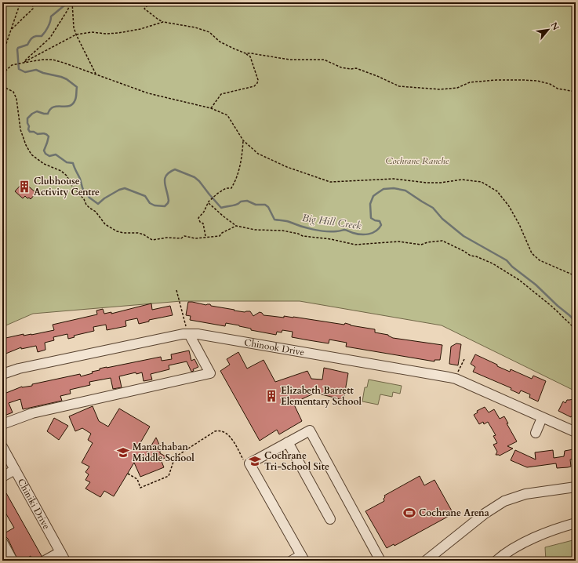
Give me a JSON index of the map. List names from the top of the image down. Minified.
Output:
{"streets":{"street":["Chinook Drive","Chiniki Drive"]},"water":["Big Hill Creek"],"parks":["Cochrane Ranche"],"places":{"building":["Clubhouse Activity Centre","Elizabeth Barrett Elementary School"],"school or university":["Manachaban Middle School","Cochrane Tri-School Site"],"sports":["Cochrane Arena"]},"north":"top right"}
